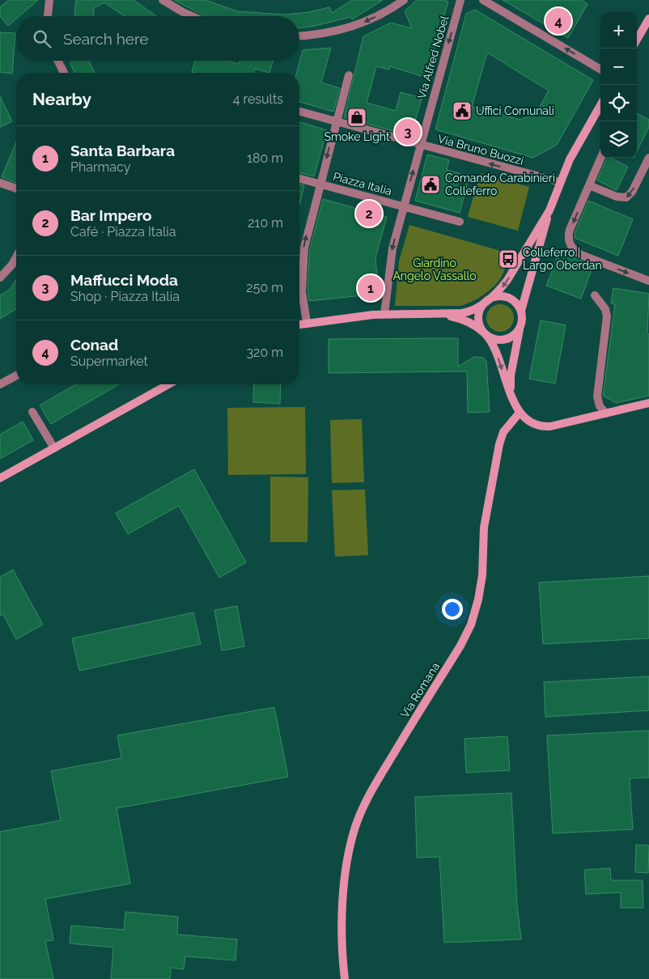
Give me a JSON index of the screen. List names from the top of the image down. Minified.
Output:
{"streets":{"main road":["Via Romana"],"street":["Via Alfred Nobel","Via Bruno Buozzi","Piazza Italia"]},"crossings":[["Via Alfred Nobel","Via Bruno Buozzi"],["Via Alfred Nobel","Piazza Italia"],["Via Bruno Buozzi","Piazza Italia"]],"one_way":["Via Alfred Nobel"],"parks":["Giardino Angelo Vassallo"],"places":{"public building":["Uffici Comunali","Comando Carabinieri Colleferro"],"shop":["Smoke Light"],"bus stop":["Colleferro | Largo Oberdan"]},"page":{"pins":["4","3","2","1"],"map_buttons":["+","−"],"search":"Search here","heading":["Nearby","4 results"],"list":[{"mark":"1","name":"Santa Barbara","note":"Pharmacy","value":"180 m"},{"mark":"2","name":"Bar Impero","note":"Café · Piazza Italia","value":"210 m"},{"mark":"3","name":"Maffucci Moda","note":"Shop · Piazza Italia","value":"250 m"},{"mark":"4","name":"Conad","note":"Supermarket","value":"320 m"}]}}
